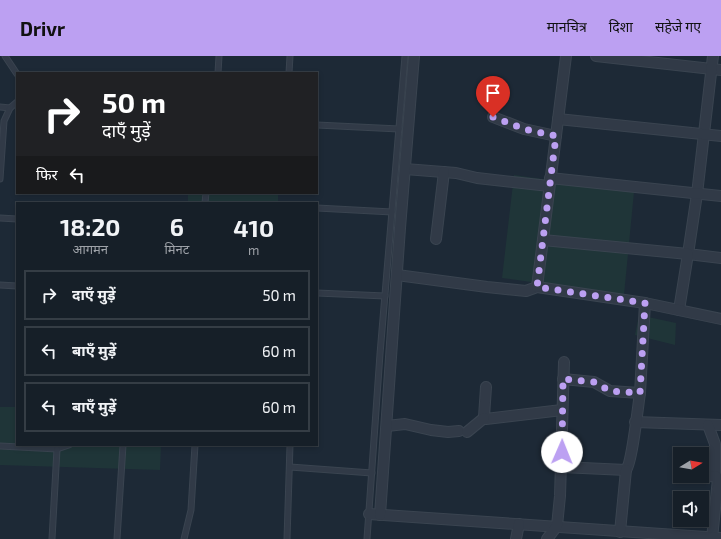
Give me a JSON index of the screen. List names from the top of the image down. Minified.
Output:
{"north":"right","page":{"header":"Drivr","nav":["मानचित्र","दिशा","सहेजे गए"],"turn":["50 m","दाएँ मुड़ें"],"then":"फिर","eta":["18:20","आगमन","6","मिनट","410","m"],"list":[{"name":"दाएँ मुड़ें","value":"50 m"},{"name":"बाएँ मुड़ें","value":"60 m"},{"name":"बाएँ मुड़ें","value":"60 m"}]}}
